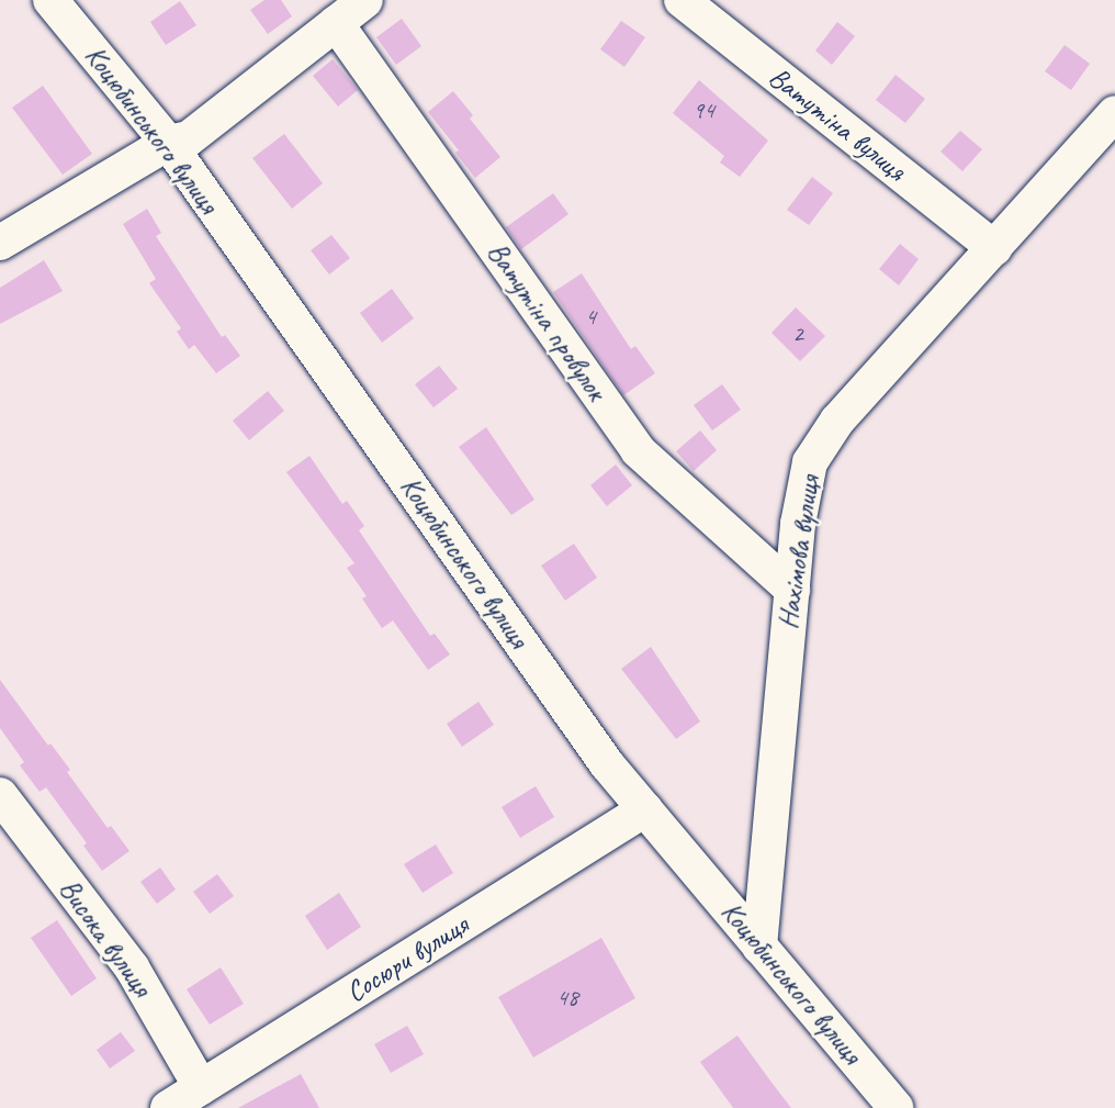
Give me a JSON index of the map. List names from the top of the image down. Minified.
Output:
{"streets":{"street":["Ватутіна вулиця","Коцюбинського вулиця","Ватутіна провулок","Нахімова вулиця","Висока вулиця","Сосюри вулиця"]},"crossings":[["Ватутіна вулиця","Нахімова вулиця"],["Коцюбинського вулиця","Нахімова вулиця"],["Коцюбинського вулиця","Сосюри вулиця"],["Ватутіна провулок","Нахімова вулиця"],["Висока вулиця","Сосюри вулиця"]],"house_numbers":["94","4","2","48"]}
